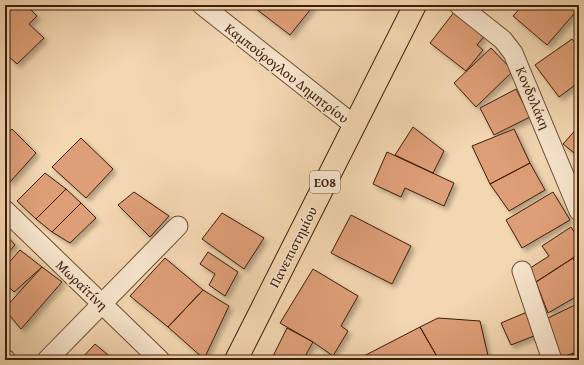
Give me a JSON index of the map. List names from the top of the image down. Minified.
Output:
{"streets":{"main road":["ΕΟ8","Πανεπιστημίου"],"street":["Καμπούρογλου Δημητρίου","Κονδυλάκη","Μωραϊτίνη"]},"crossings":[["Καμπούρογλου Δημητρίου","Πανεπιστημίου"]]}
